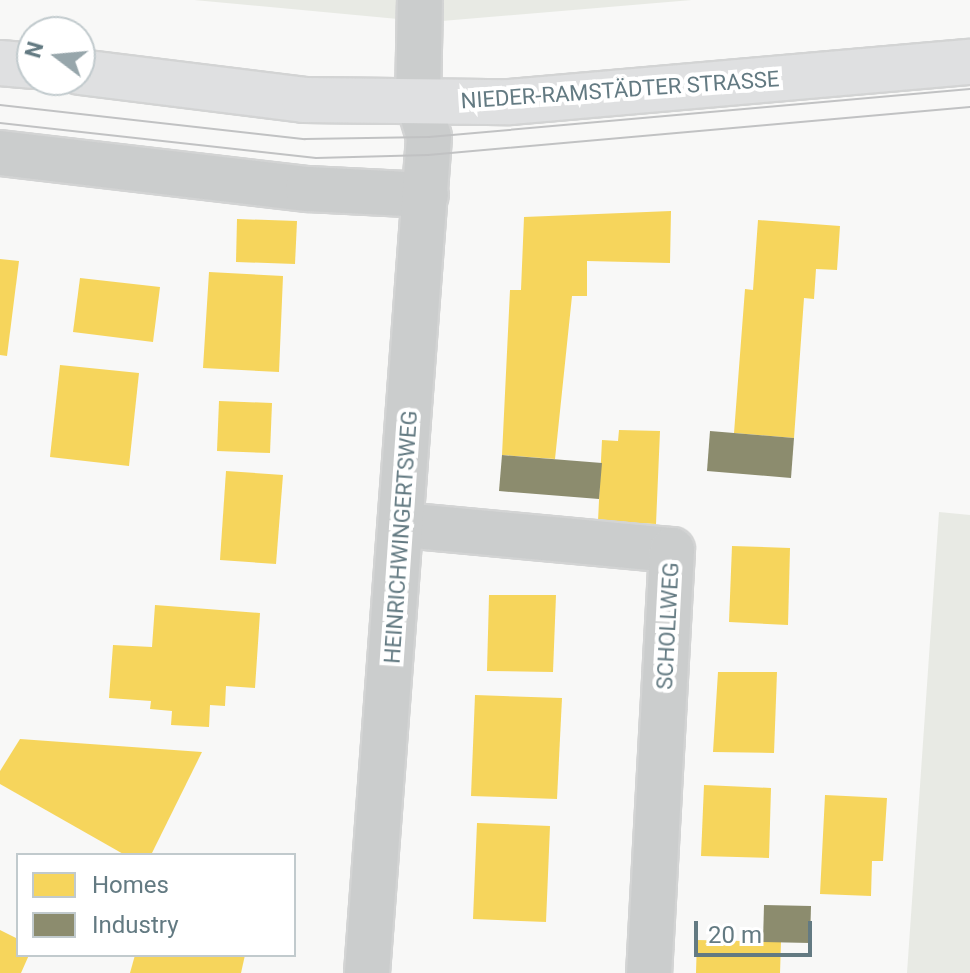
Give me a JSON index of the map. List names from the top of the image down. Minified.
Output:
{"streets":{"main road":["NIEDER-RAMSTÄDTER STRASSE"],"street":["HEINRICHWINGERTSWEG","SCHOLLWEG"]},"crossings":[["NIEDER-RAMSTÄDTER STRASSE","HEINRICHWINGERTSWEG"],["HEINRICHWINGERTSWEG","SCHOLLWEG"]],"legend":["Homes","Industry"],"scale_bar":"20 m","north":"left"}
